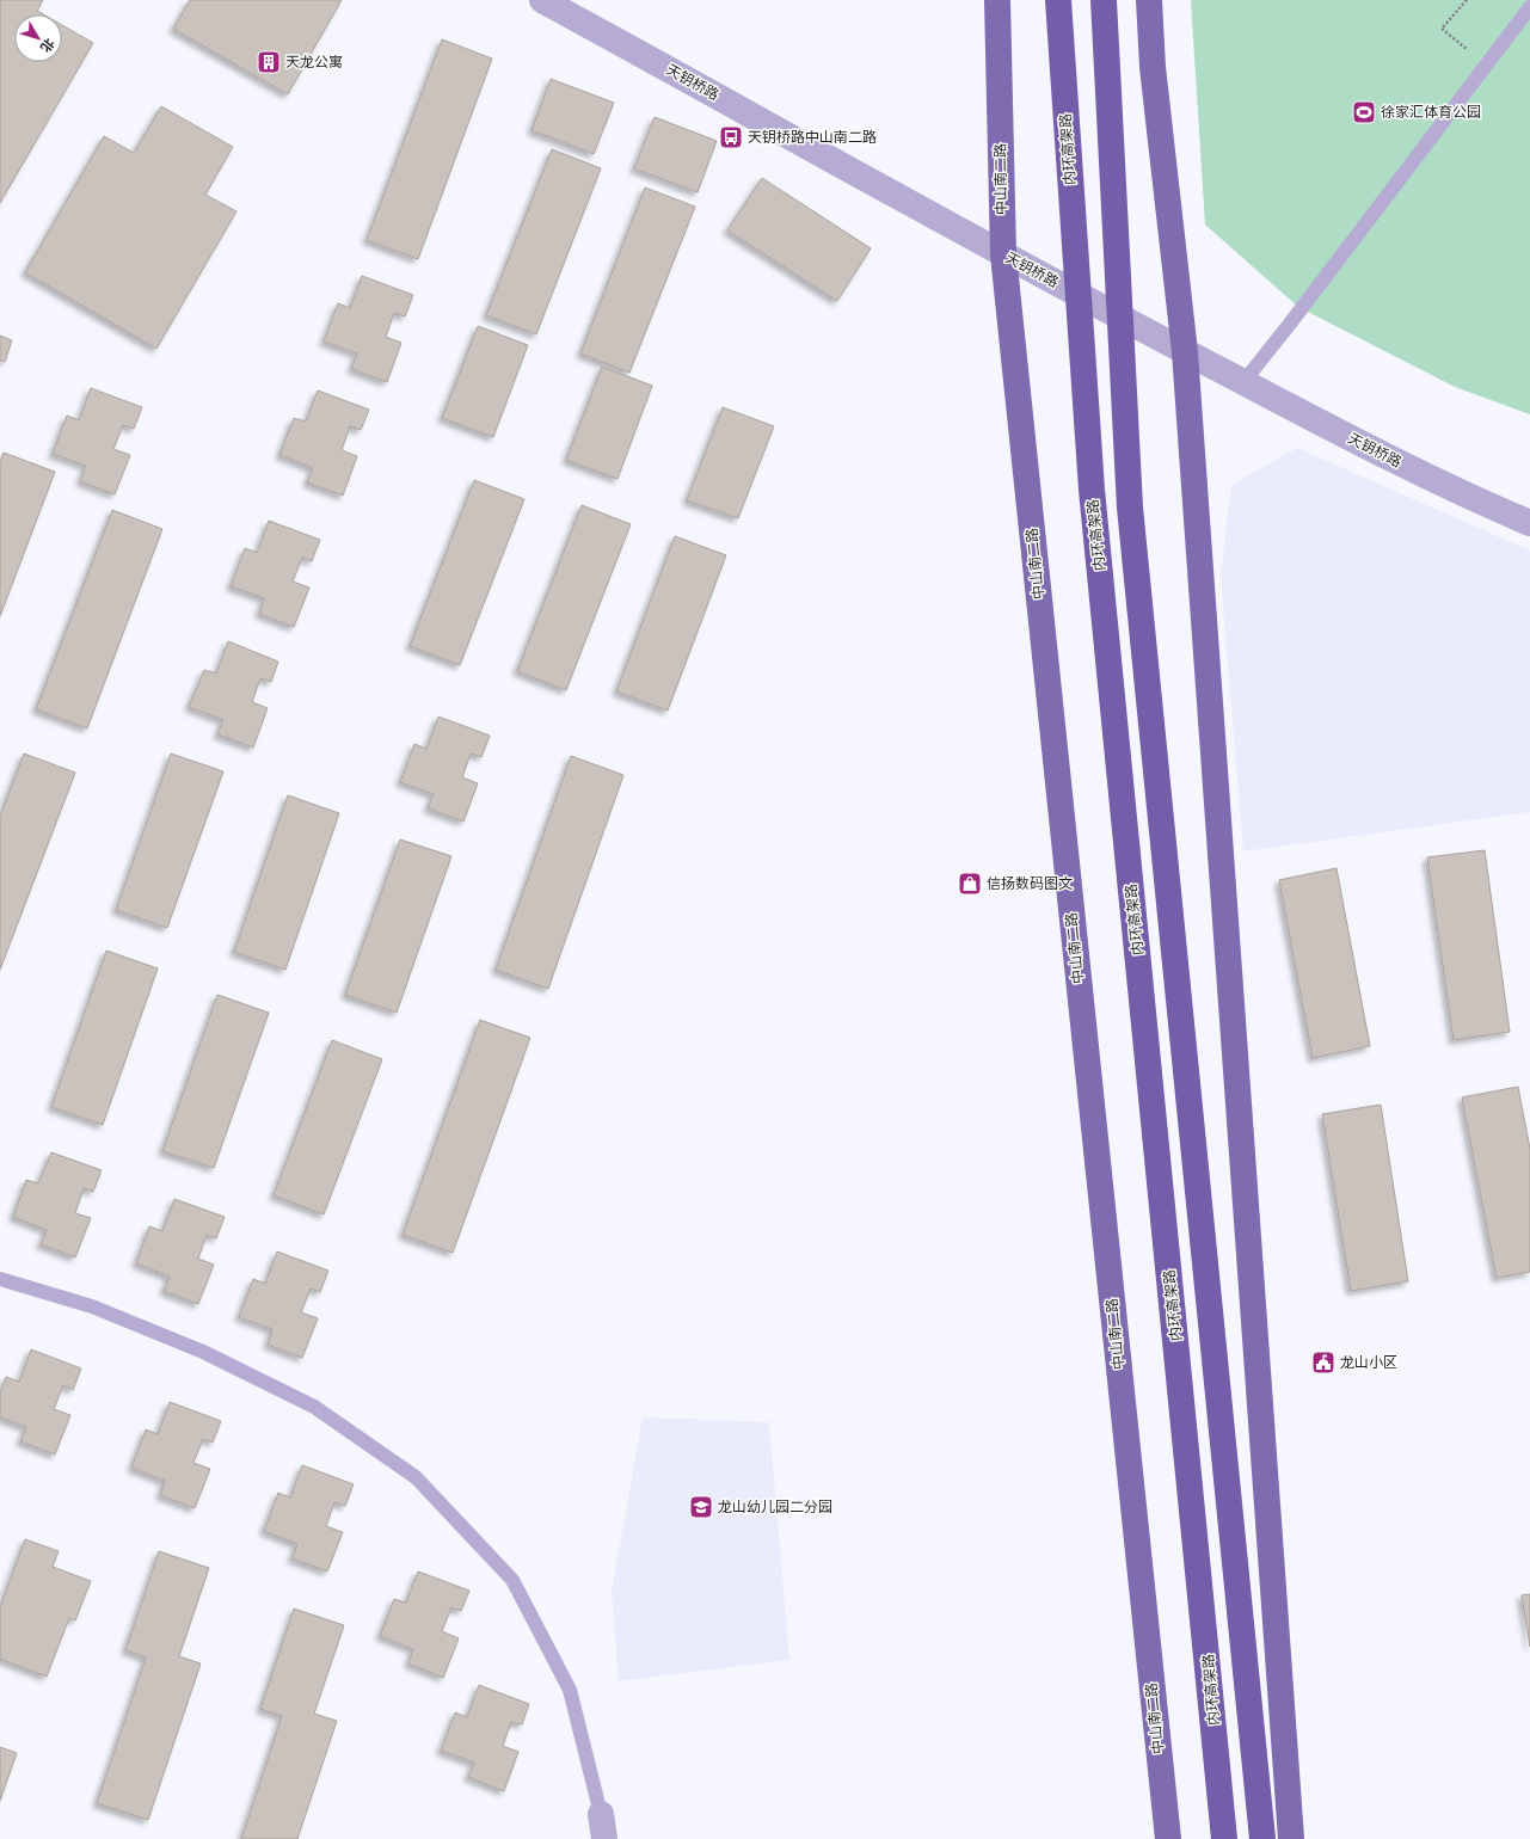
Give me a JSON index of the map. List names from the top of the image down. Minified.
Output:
{"streets":{"highway":["内环高架路"],"main road":["中山南二路"],"street":["天钥桥路"]},"crossings":[["天钥桥路","中山南二路"]],"places":{"building":["天龙公寓"],"sports":["徐家汇体育公园"],"bus stop":["天钥桥路中山南二路"],"shop":["信扬数码图文"],"public building":["龙山小区"],"school or university":["龙山幼儿园二分园"]},"north":"bottom right"}
